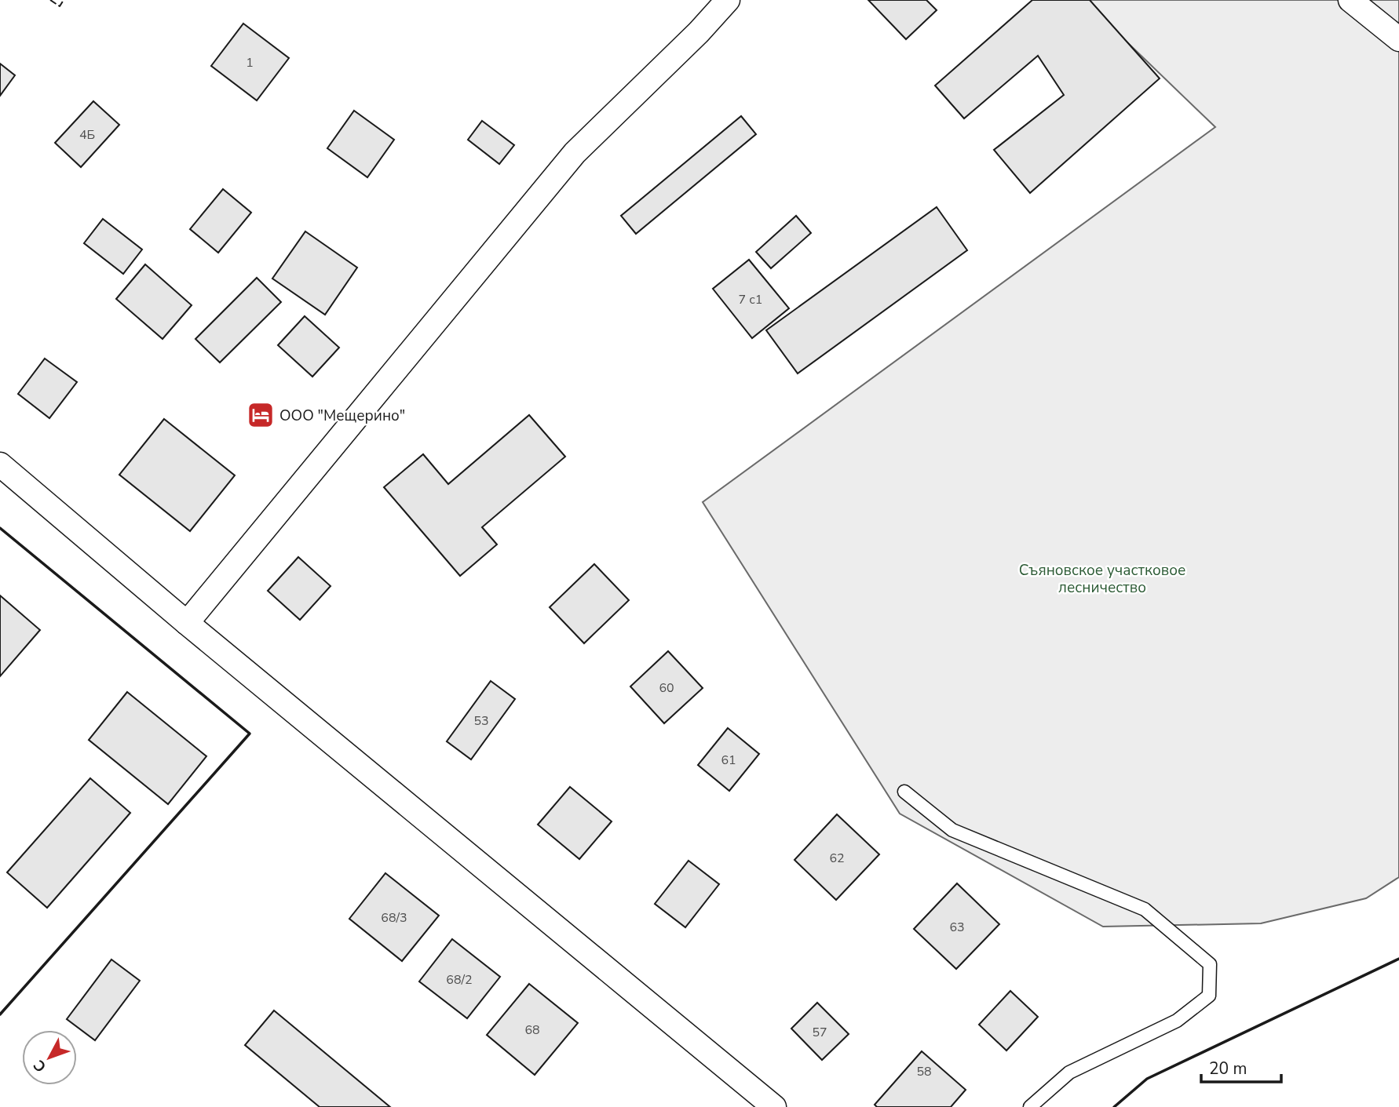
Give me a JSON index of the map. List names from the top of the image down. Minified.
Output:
{"parks":["Съяновское участковое лесничество"],"places":{"hotel":["ООО \"Мещерино\""]},"house_numbers":["1","4Б","7 с1","60","53","61","62","68/3","63","68/2","68","57","58"],"scale_bar":"20 m","north":"bottom left"}
